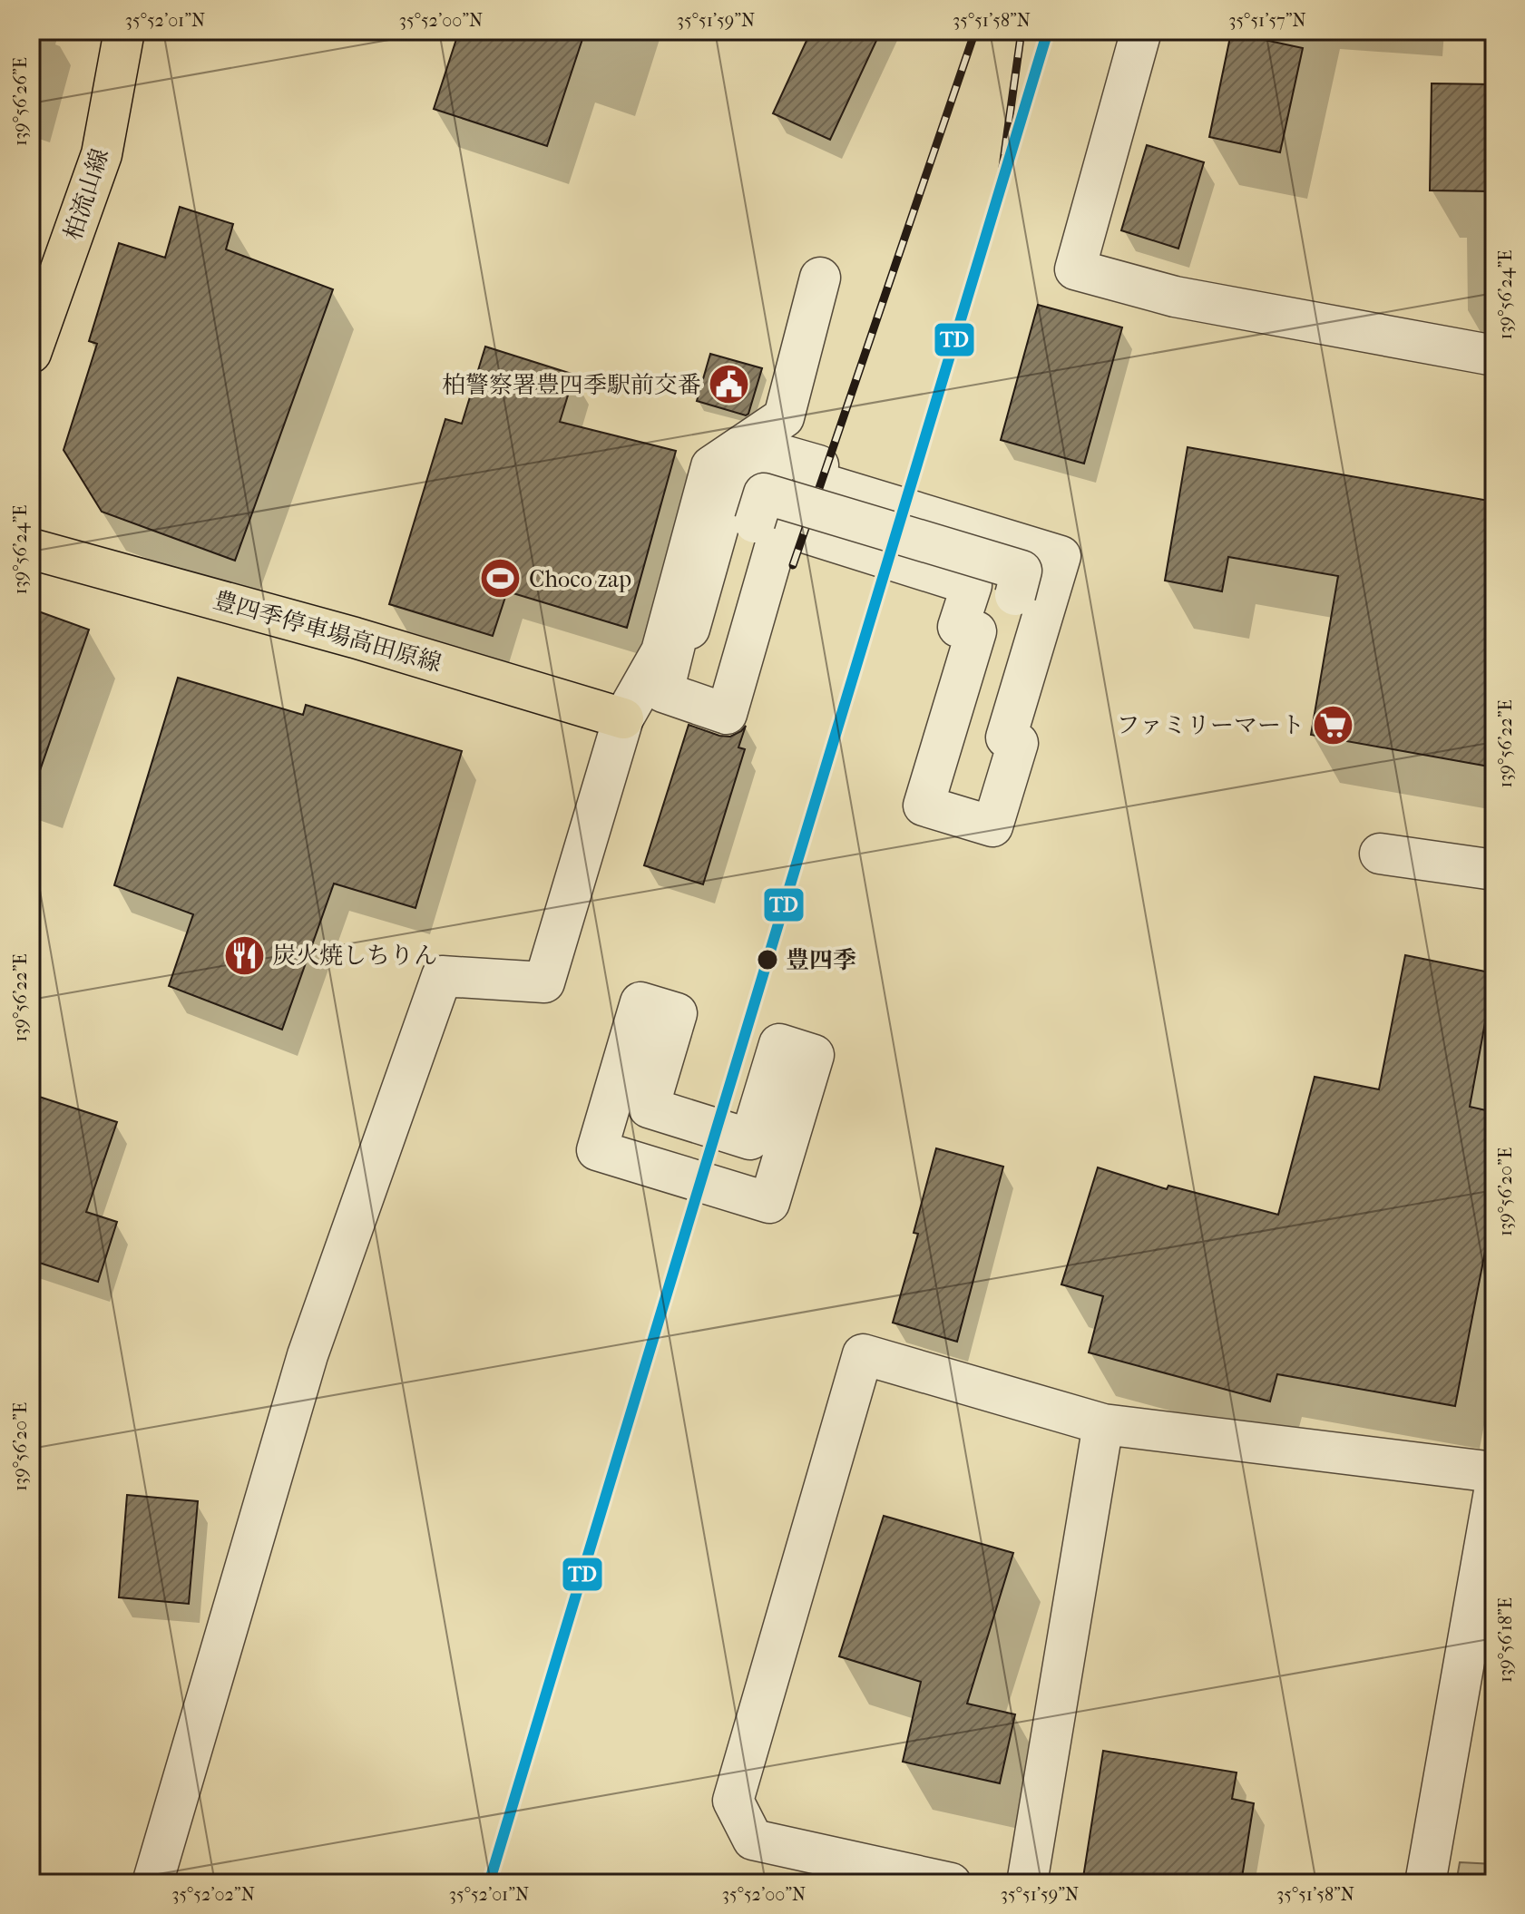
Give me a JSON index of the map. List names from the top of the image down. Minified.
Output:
{"streets":{"main road":["柏流山線","豊四季停車場高田原線"]},"places":{"public building":["柏警察署豊四季駅前交番"],"sports":["Choco zap"],"supermarket":["ファミリーマート"],"restaurant":["炭火焼しちりん"],"other":["豊四季"]},"lines":["transit line TD"],"coordinates":["35°52'01\"N","35°52'00\"N","35°51'59\"N","35°51'58\"N","35°51'57\"N","139°56'26\"E","139°56'24\"E","139°56'22\"E","139°56'20\"E","139°56'18\"E","35°52'02\"N"]}
